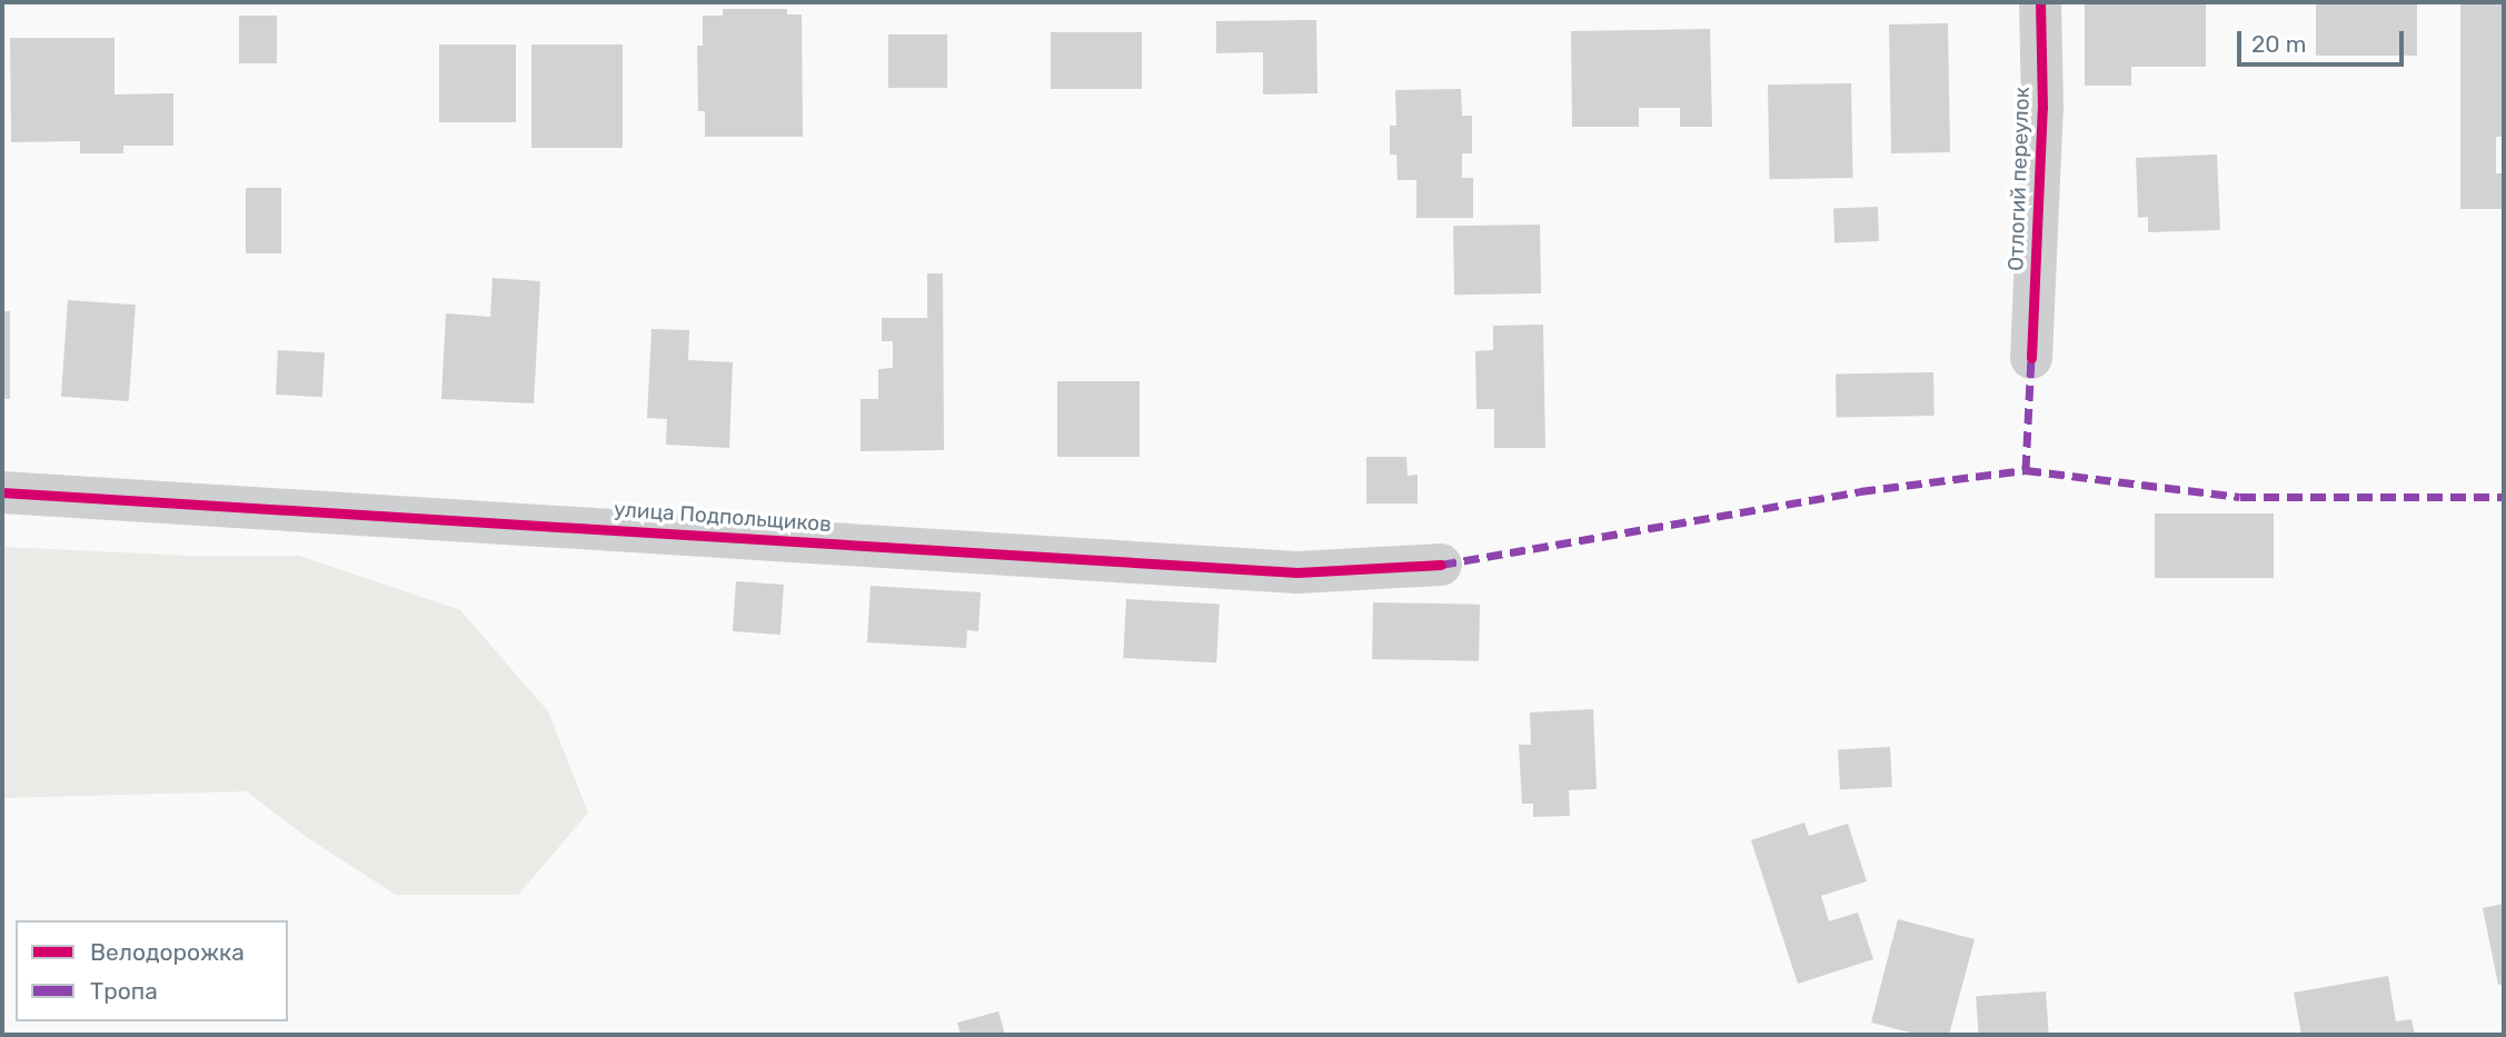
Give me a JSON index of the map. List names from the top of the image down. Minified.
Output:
{"streets":{"street":["Отлогий переулок","улица Подпольщиков"]},"legend":["Велодорожка","Тропа"],"scale_bar":"20 m"}
